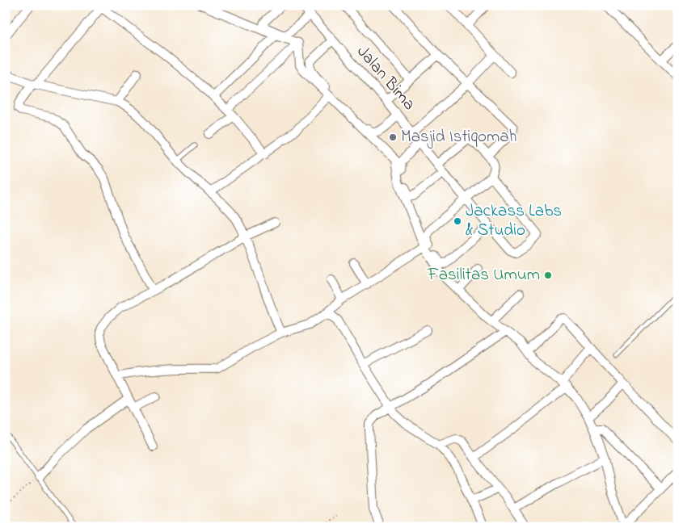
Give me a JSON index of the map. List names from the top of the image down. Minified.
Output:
{"streets":{"street":["Jalan Bima"]},"places":["Masjid Istiqomah","Jackass Labs & Studio","Fasilitas Umum"]}
